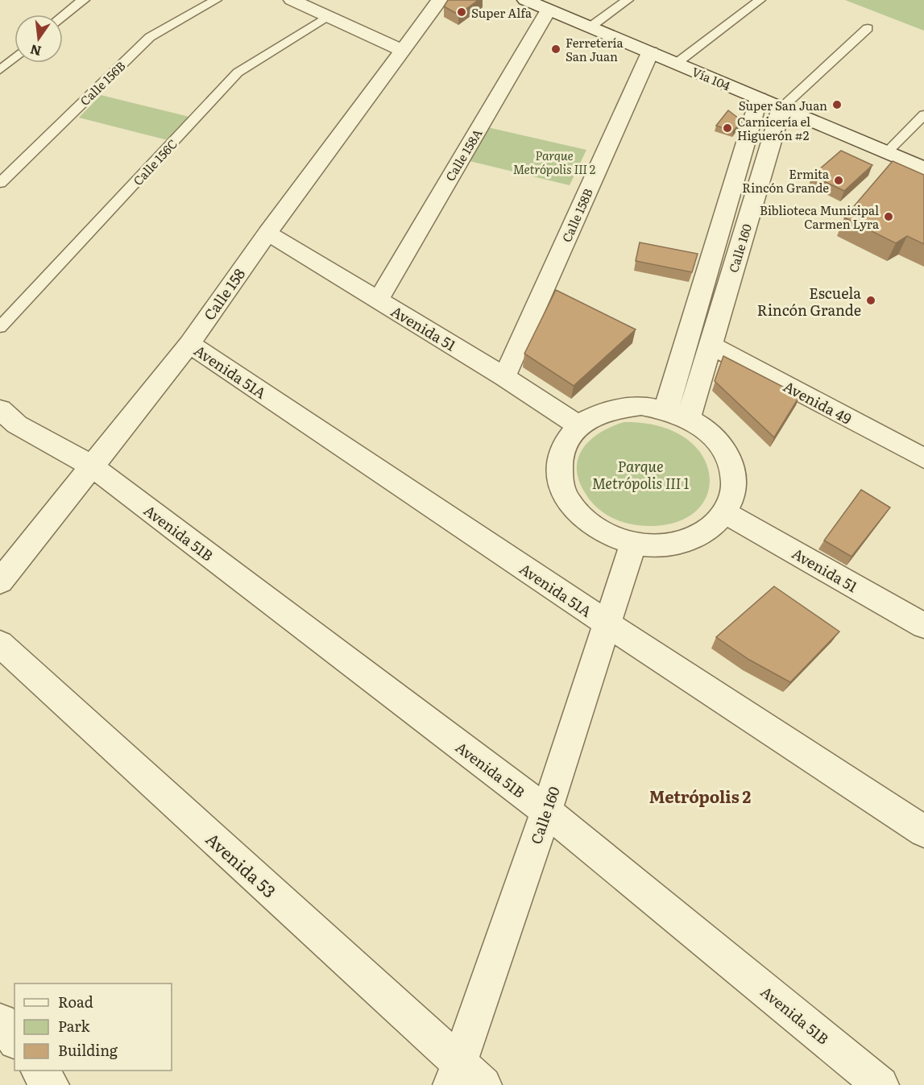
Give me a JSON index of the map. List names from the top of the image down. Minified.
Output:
{"streets":{"street":["Vía 104","Calle 158A","Calle 158B","Calle 160","Calle 158","Avenida 51","Avenida 51A","Avenida 49","Avenida 51B","Avenida 53"],"lane":["Calle 156B","Calle 156C"]},"crossings":[["Vía 104","Calle 158A"],["Vía 104","Calle 158B"],["Vía 104","Calle 160"],["Calle 158A","Avenida 51"],["Calle 158B","Avenida 51"],["Calle 160","Avenida 51"],["Calle 160","Avenida 51A"],["Calle 160","Avenida 49"],["Calle 160","Avenida 51B"],["Calle 160","Avenida 53"],["Calle 158","Avenida 51"],["Calle 158","Avenida 51A"],["Calle 158","Avenida 51B"]],"districts":["Metrópolis 2"],"parks":["Parque Metrópolis III 2","Parque Metrópolis III 1"],"places":["Super Alfa","Ferretería San Juan","Super San Juan","Carnicería el Higuerón #2","Ermita Rincón Grande","Biblioteca Municipal Carmen Lyra","Escuela Rincón Grande"],"legend":["Road","Park","Building"],"north":"bottom"}
